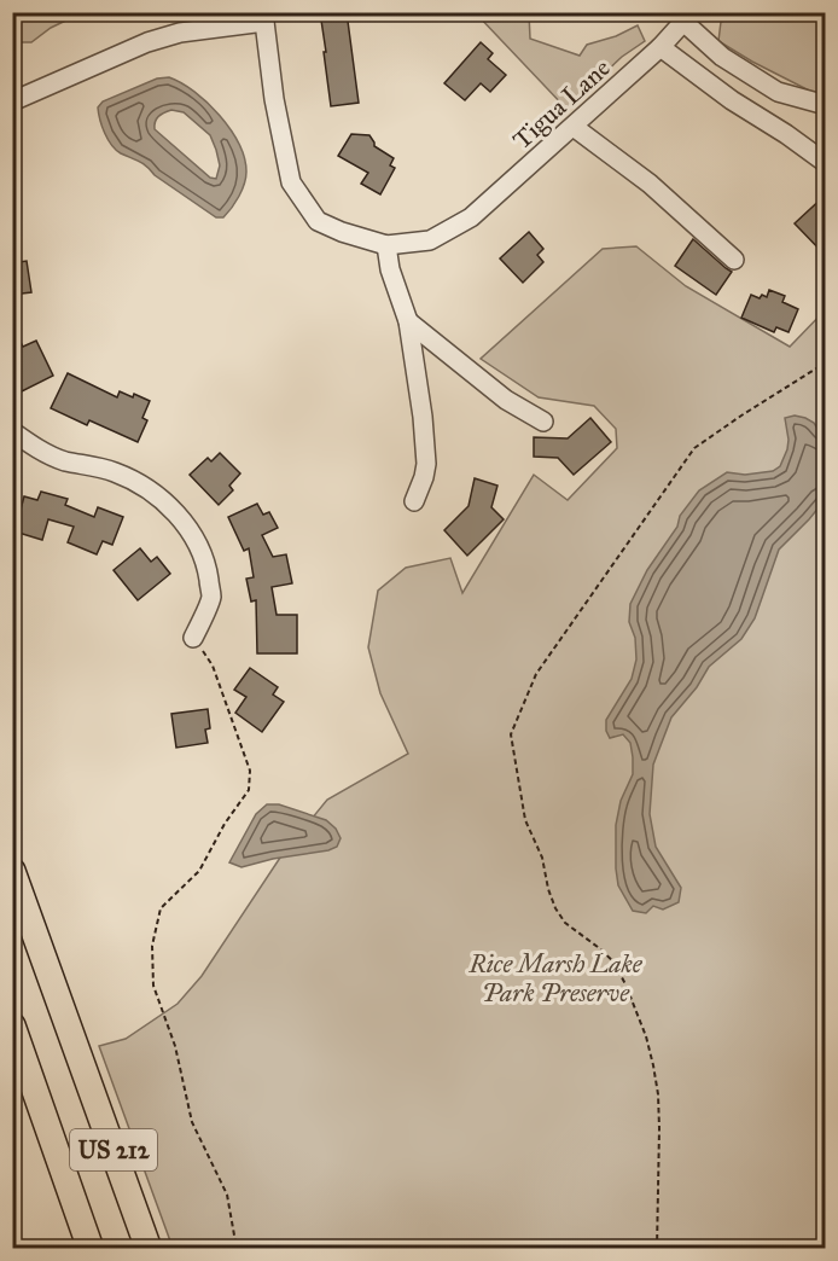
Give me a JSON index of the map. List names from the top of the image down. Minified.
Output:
{"streets":{"highway":["US 212"],"street":["Tigua Lane"]},"parks":["Rice Marsh Lake Park Preserve"]}
